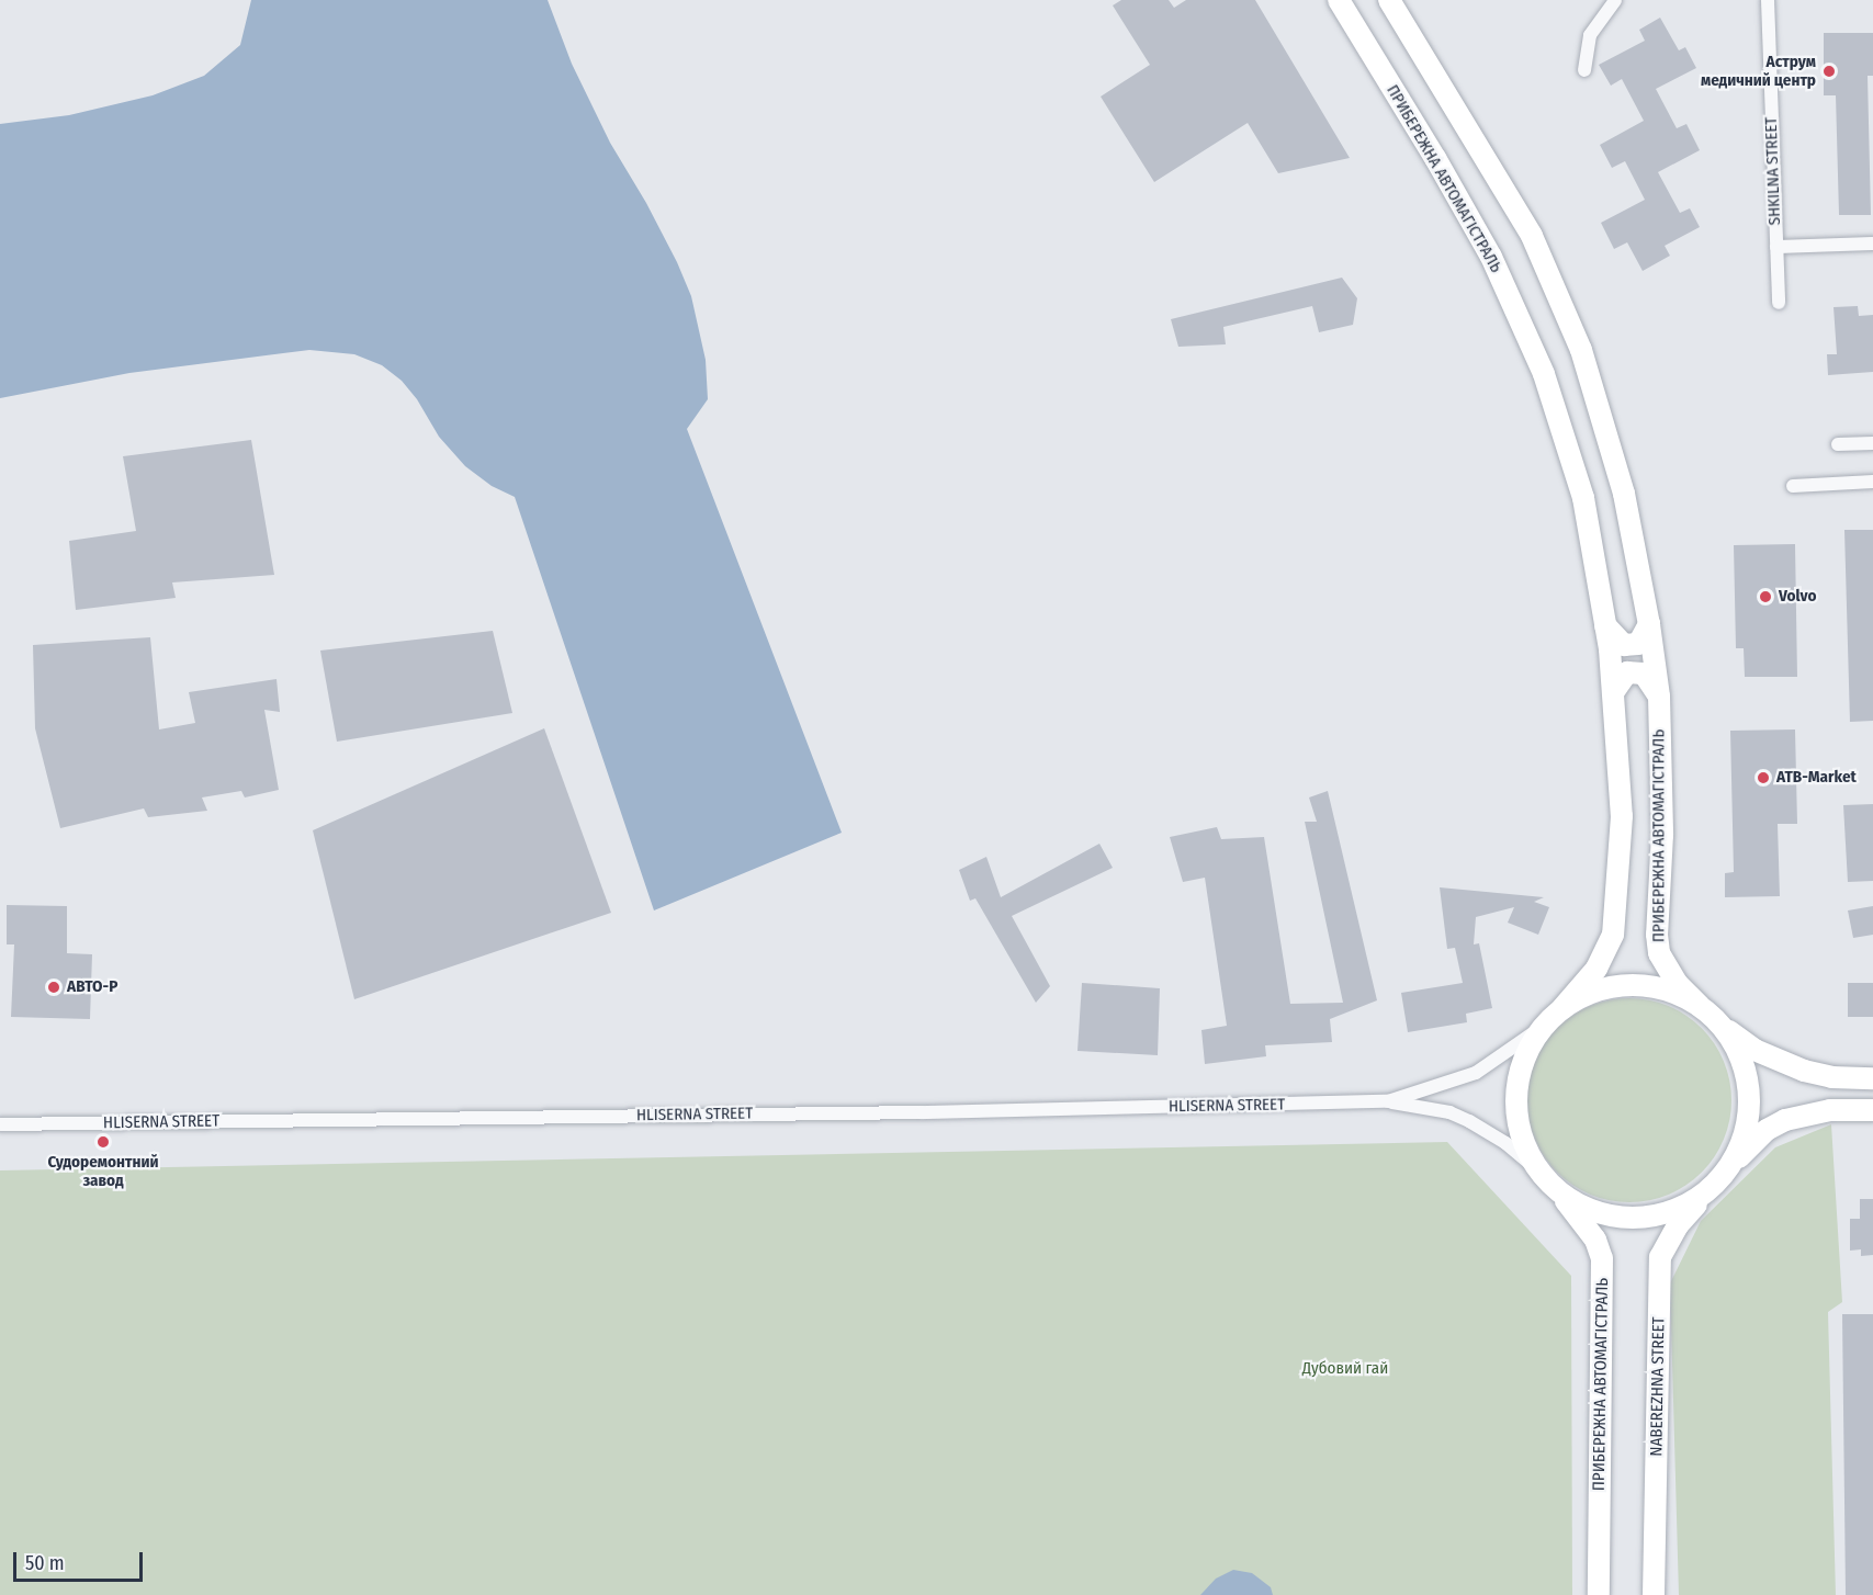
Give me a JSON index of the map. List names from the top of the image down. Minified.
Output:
{"streets":{"main road":["ПРИБЕРЕЖНА АВТОМАГІСТРАЛЬ","NABEREZHNA STREET"],"street":["SHKILNA STREET","HLISERNA STREET"]},"crossings":[["ПРИБЕРЕЖНА АВТОМАГІСТРАЛЬ","HLISERNA STREET"],["ПРИБЕРЕЖНА АВТОМАГІСТРАЛЬ","NABEREZHNA STREET"],["HLISERNA STREET","NABEREZHNA STREET"]],"parks":["Дубовий гай"],"places":["Аструм медичний центр","Volvo","ATB-Market","АВТО-Р","Судоремонтний завод"],"scale_bar":"50 m"}
